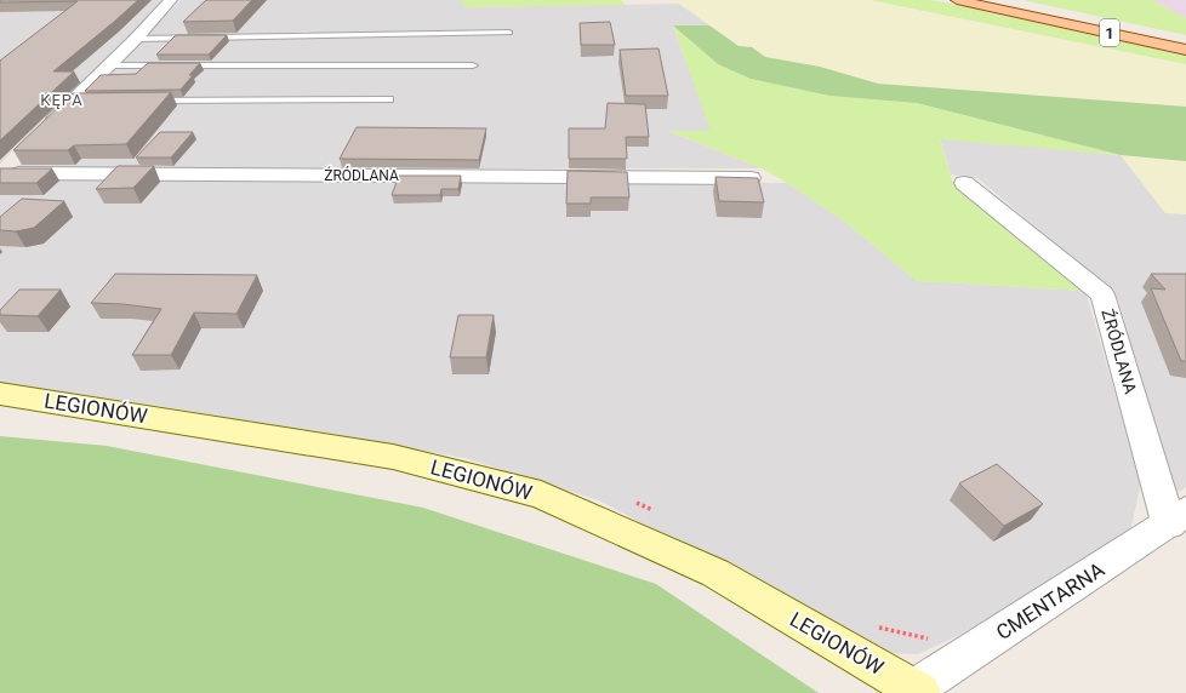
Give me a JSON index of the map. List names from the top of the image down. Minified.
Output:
{"streets":{"main road":["1"],"street":["ŹRÓDLANA","LEGIONÓW","CMENTARNA"]},"crossings":[["ŹRÓDLANA","CMENTARNA"],["LEGIONÓW","CMENTARNA"]],"districts":["KĘPA"]}
